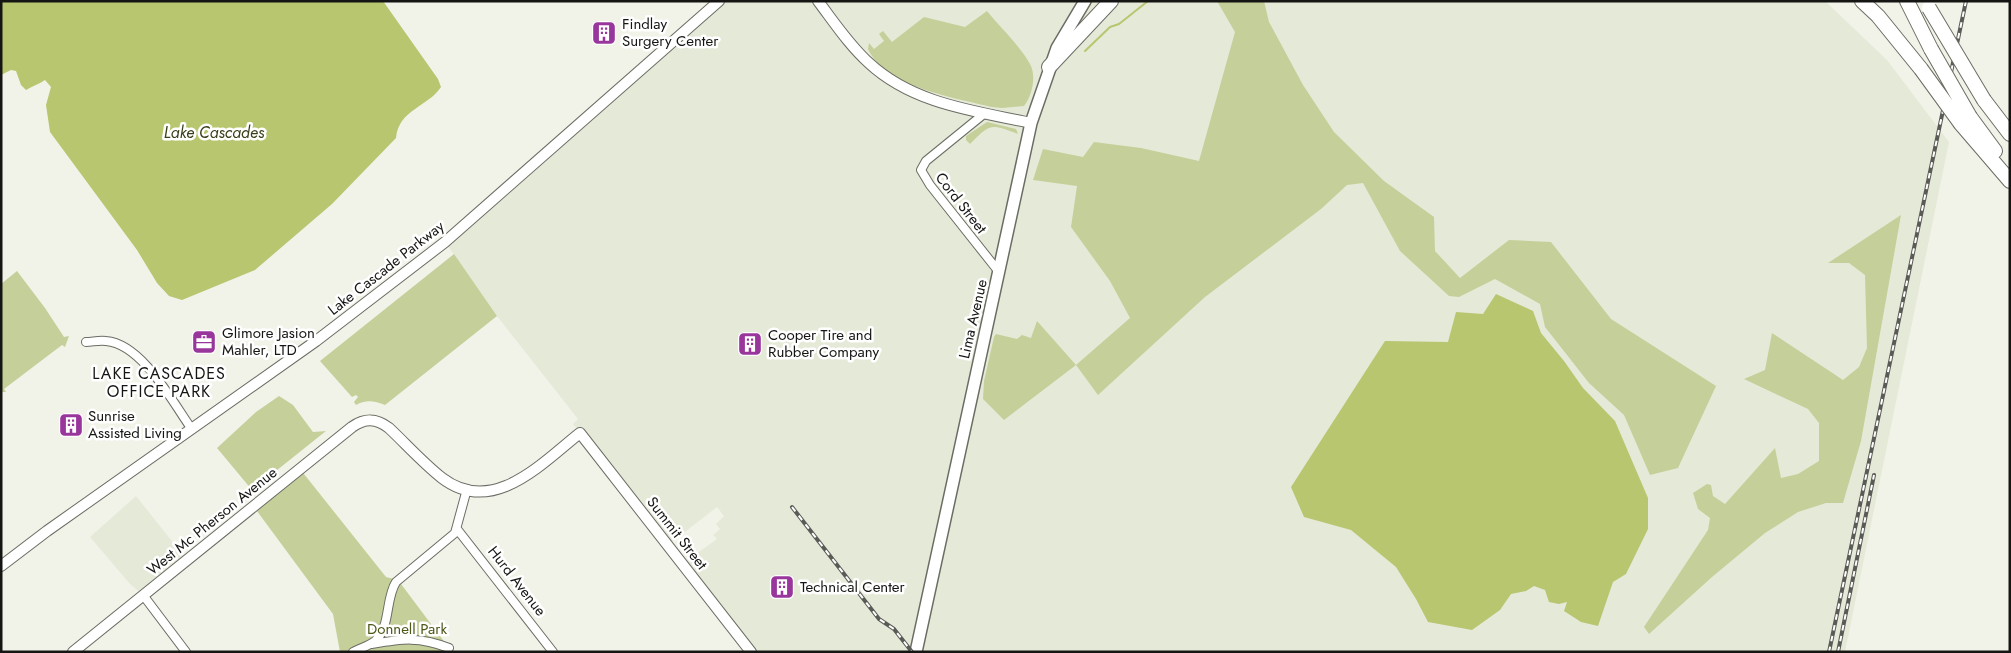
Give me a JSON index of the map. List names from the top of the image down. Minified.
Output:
{"streets":{"main road":["Lima Avenue"],"street":["Cord Street","Lake Cascade Parkway","West Mc Pherson Avenue","Summit Street","Hurd Avenue"]},"crossings":[["Cord Street","Lima Avenue"],["West Mc Pherson Avenue","Summit Street"]],"districts":["LAKE CASCADES OFFICE PARK"],"water":["Lake Cascades"],"parks":["Donnell Park"],"places":{"building":["Findlay Surgery Center","Cooper Tire and Rubber Company","Sunrise Assisted Living","Technical Center"],"office":["Glimore Jasion Mahler, LTD"]}}
